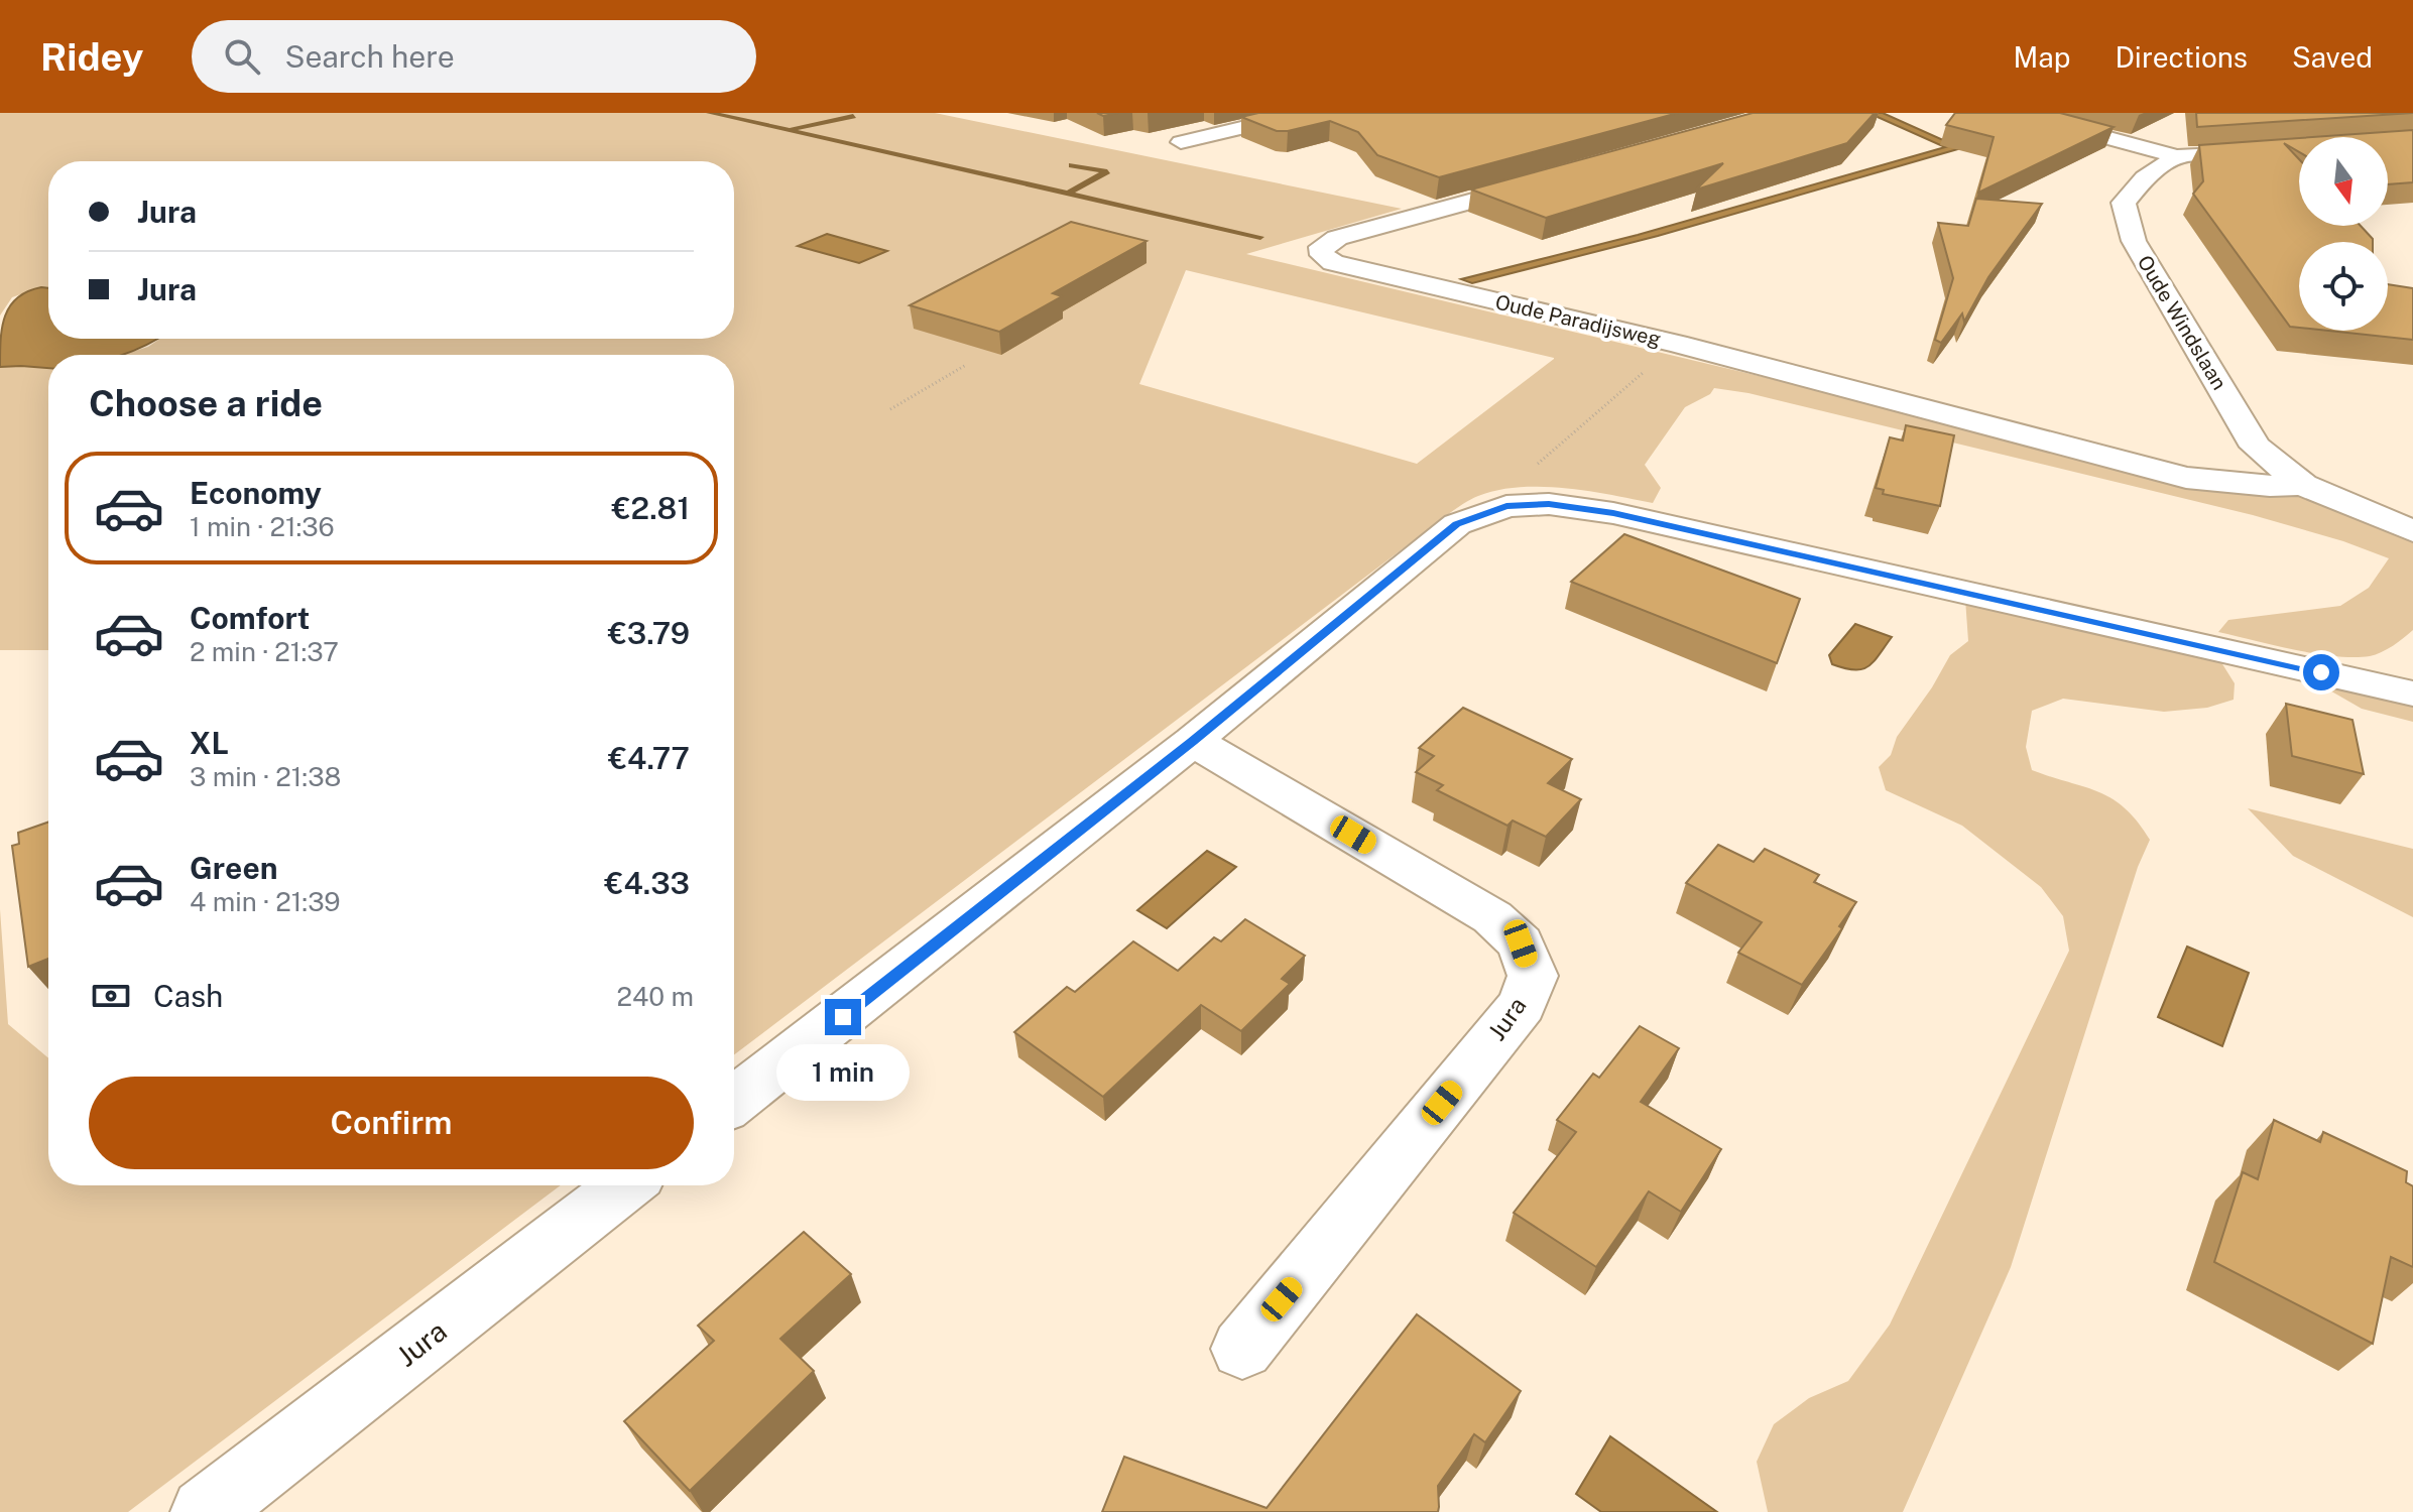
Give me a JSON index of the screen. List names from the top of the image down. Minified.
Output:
{"streets":{"street":["Oude Paradijsweg","Oude Windslaan","Jura"]},"crossings":[["Oude Paradijsweg","Oude Windslaan"]],"north":"bottom","page":{"header":"Ridey","search":"Search here","nav":["Map","Directions","Saved"],"banner":["Jura","Jura"],"heading":"Choose a ride","list":[{"name":"Economy","note":"1 min · 21:36","value":"€2.81"},{"name":"Comfort","note":"2 min · 21:37","value":"€3.79"},{"name":"XL","note":"3 min · 21:38","value":"€4.77"},{"name":"Green","note":"4 min · 21:39","value":"€4.33"}],"pay":["Cash","240 m"],"bubble":"1 min","buttons":"Confirm"}}
